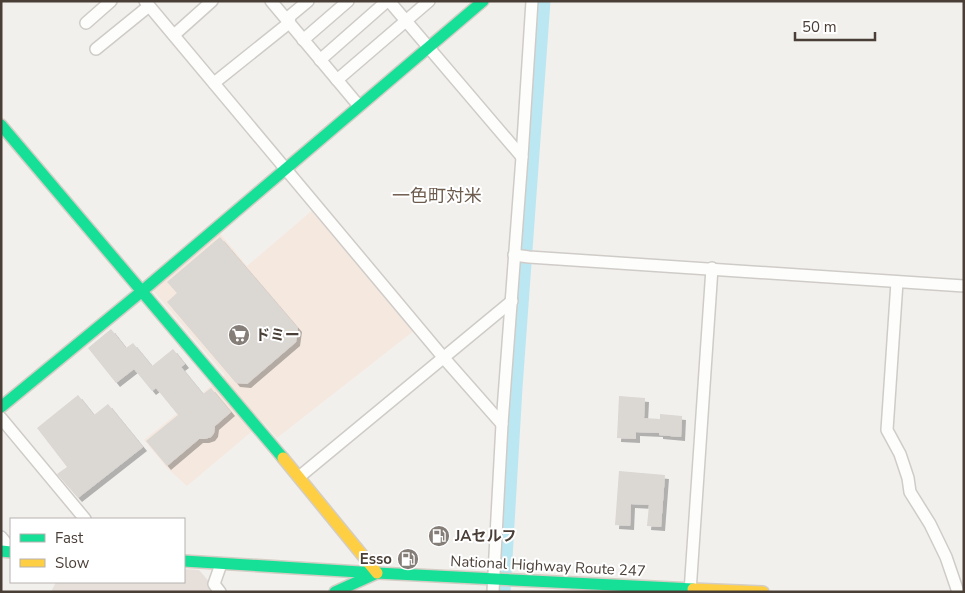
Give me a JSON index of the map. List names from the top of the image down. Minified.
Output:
{"streets":{"main road":["National Highway Route 247"]},"districts":["一色町対米"],"places":{"supermarket":["ドミー"],"fuel station":["JAセルフ","Esso"]},"legend":["Fast","Slow"],"scale_bar":"50 m"}
